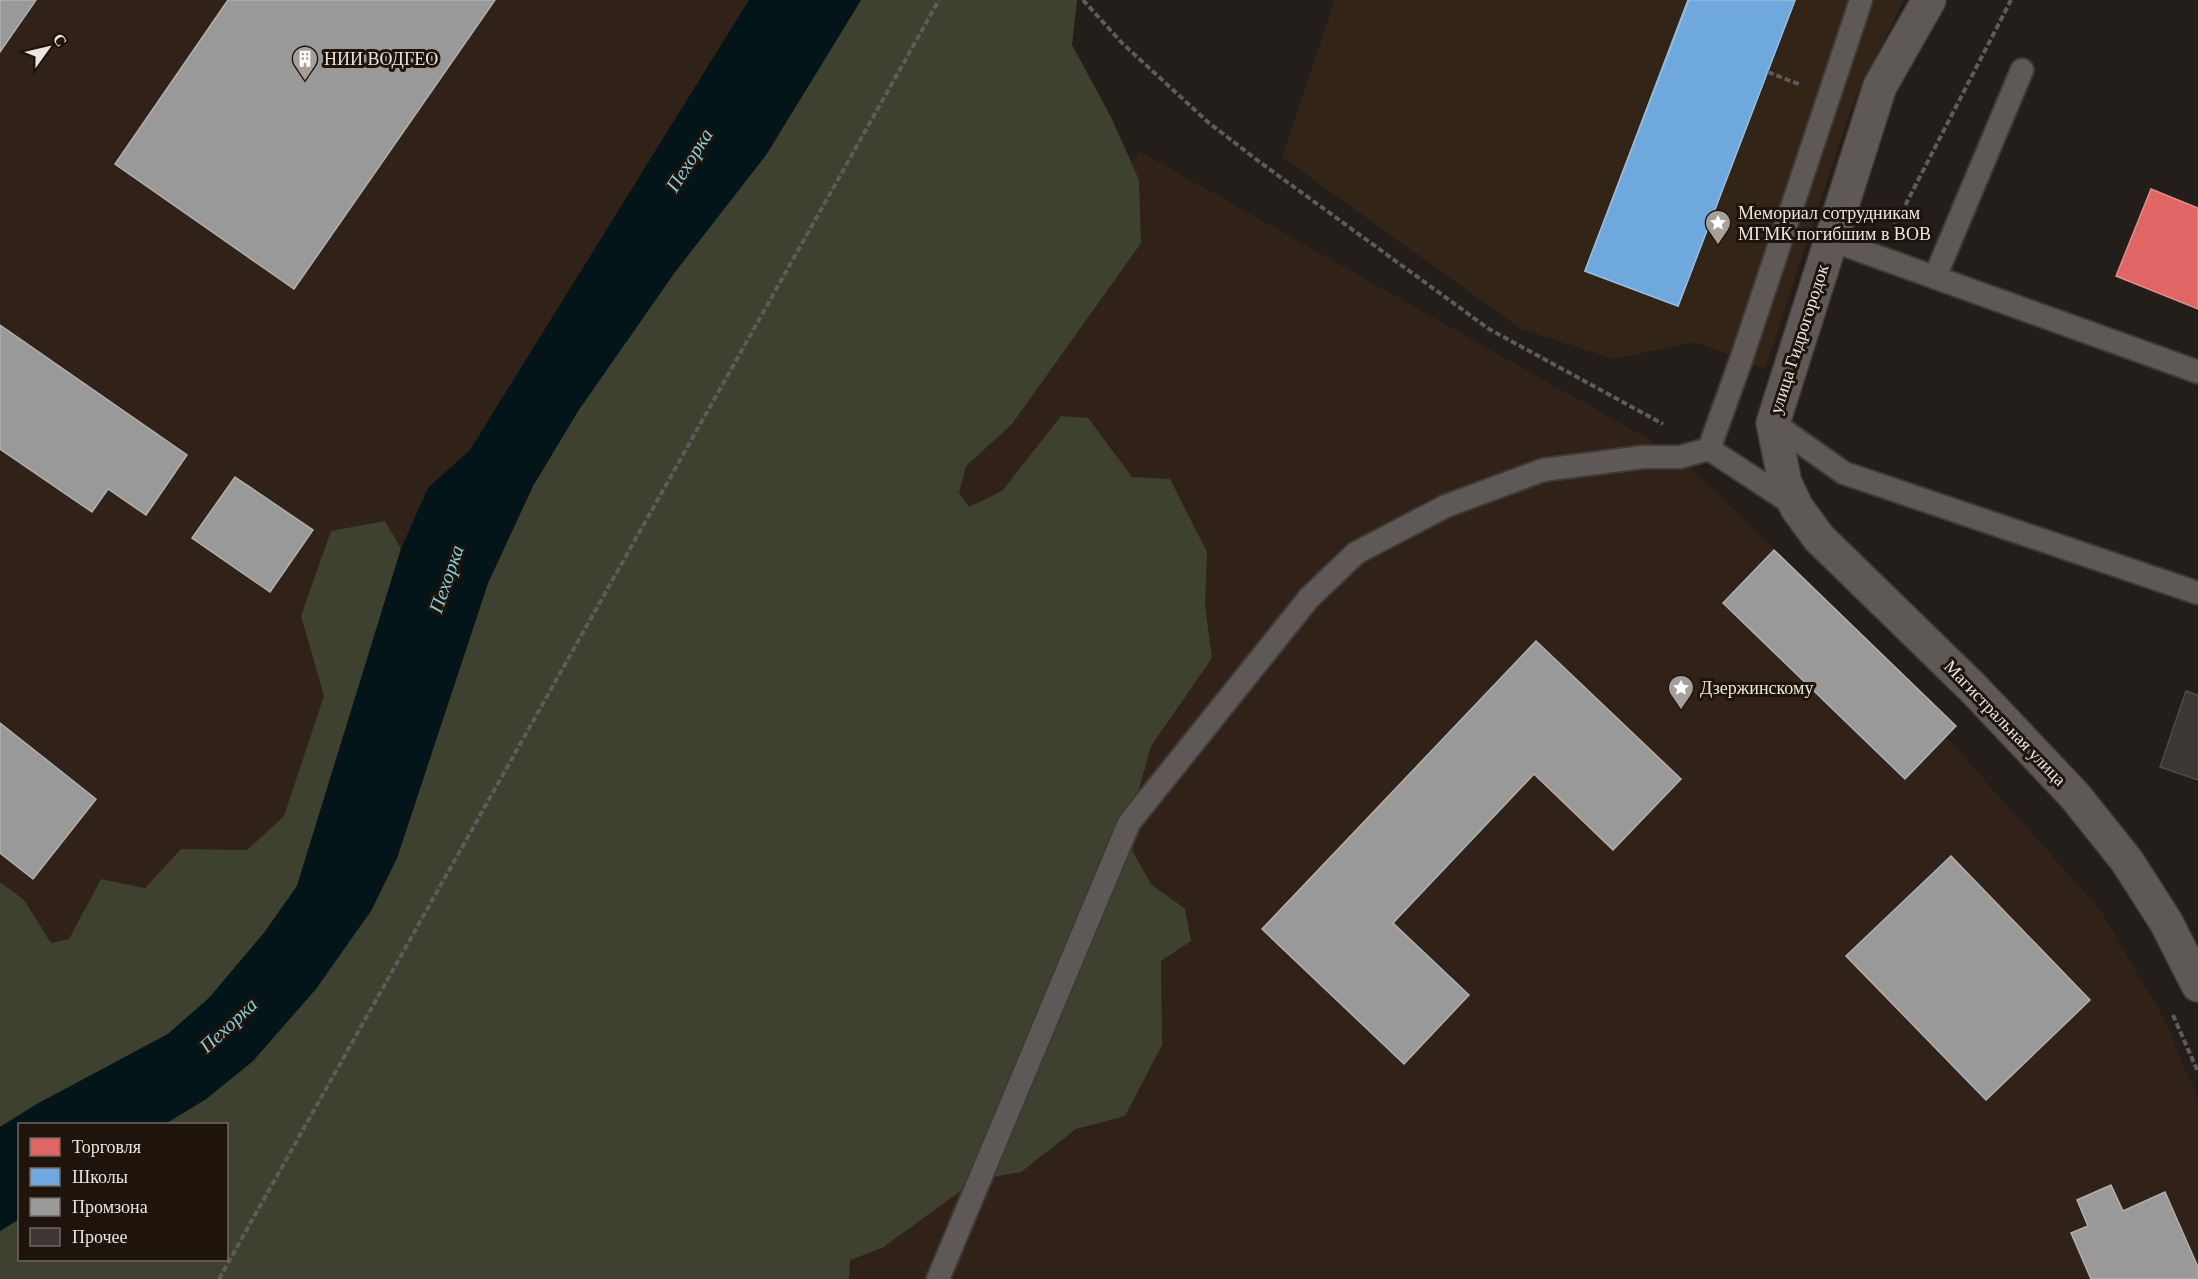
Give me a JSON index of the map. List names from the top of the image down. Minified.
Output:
{"streets":{"street":["улица Гидрогородок","Магистральная улица"]},"crossings":[["улица Гидрогородок","Магистральная улица"]],"water":["Пехорка"],"places":{"building":["НИИ ВОДГЕО"],"place":["Мемориал сотрудникам МГМК погибшим в ВОВ","Дзержинскому"]},"legend":["Торговля","Школы","Промзона","Прочее"],"north":"top right"}
